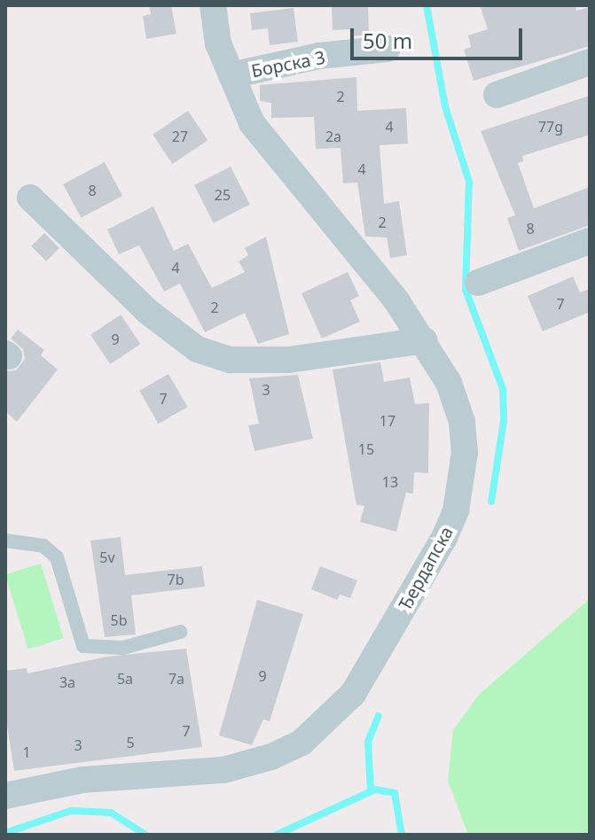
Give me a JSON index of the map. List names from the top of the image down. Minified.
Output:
{"streets":{"street":["Борска 3","Ђердапска"]},"crossings":[["Борска 3","Ђердапска"]],"house_numbers":["2","4","77g","27","2a","4","8","25","2","8","4","7","2","9","3","7","17","15","13","5v","7b","5b","9","5a","7a","3a","7","5","3","1"],"scale_bar":"50 m"}
